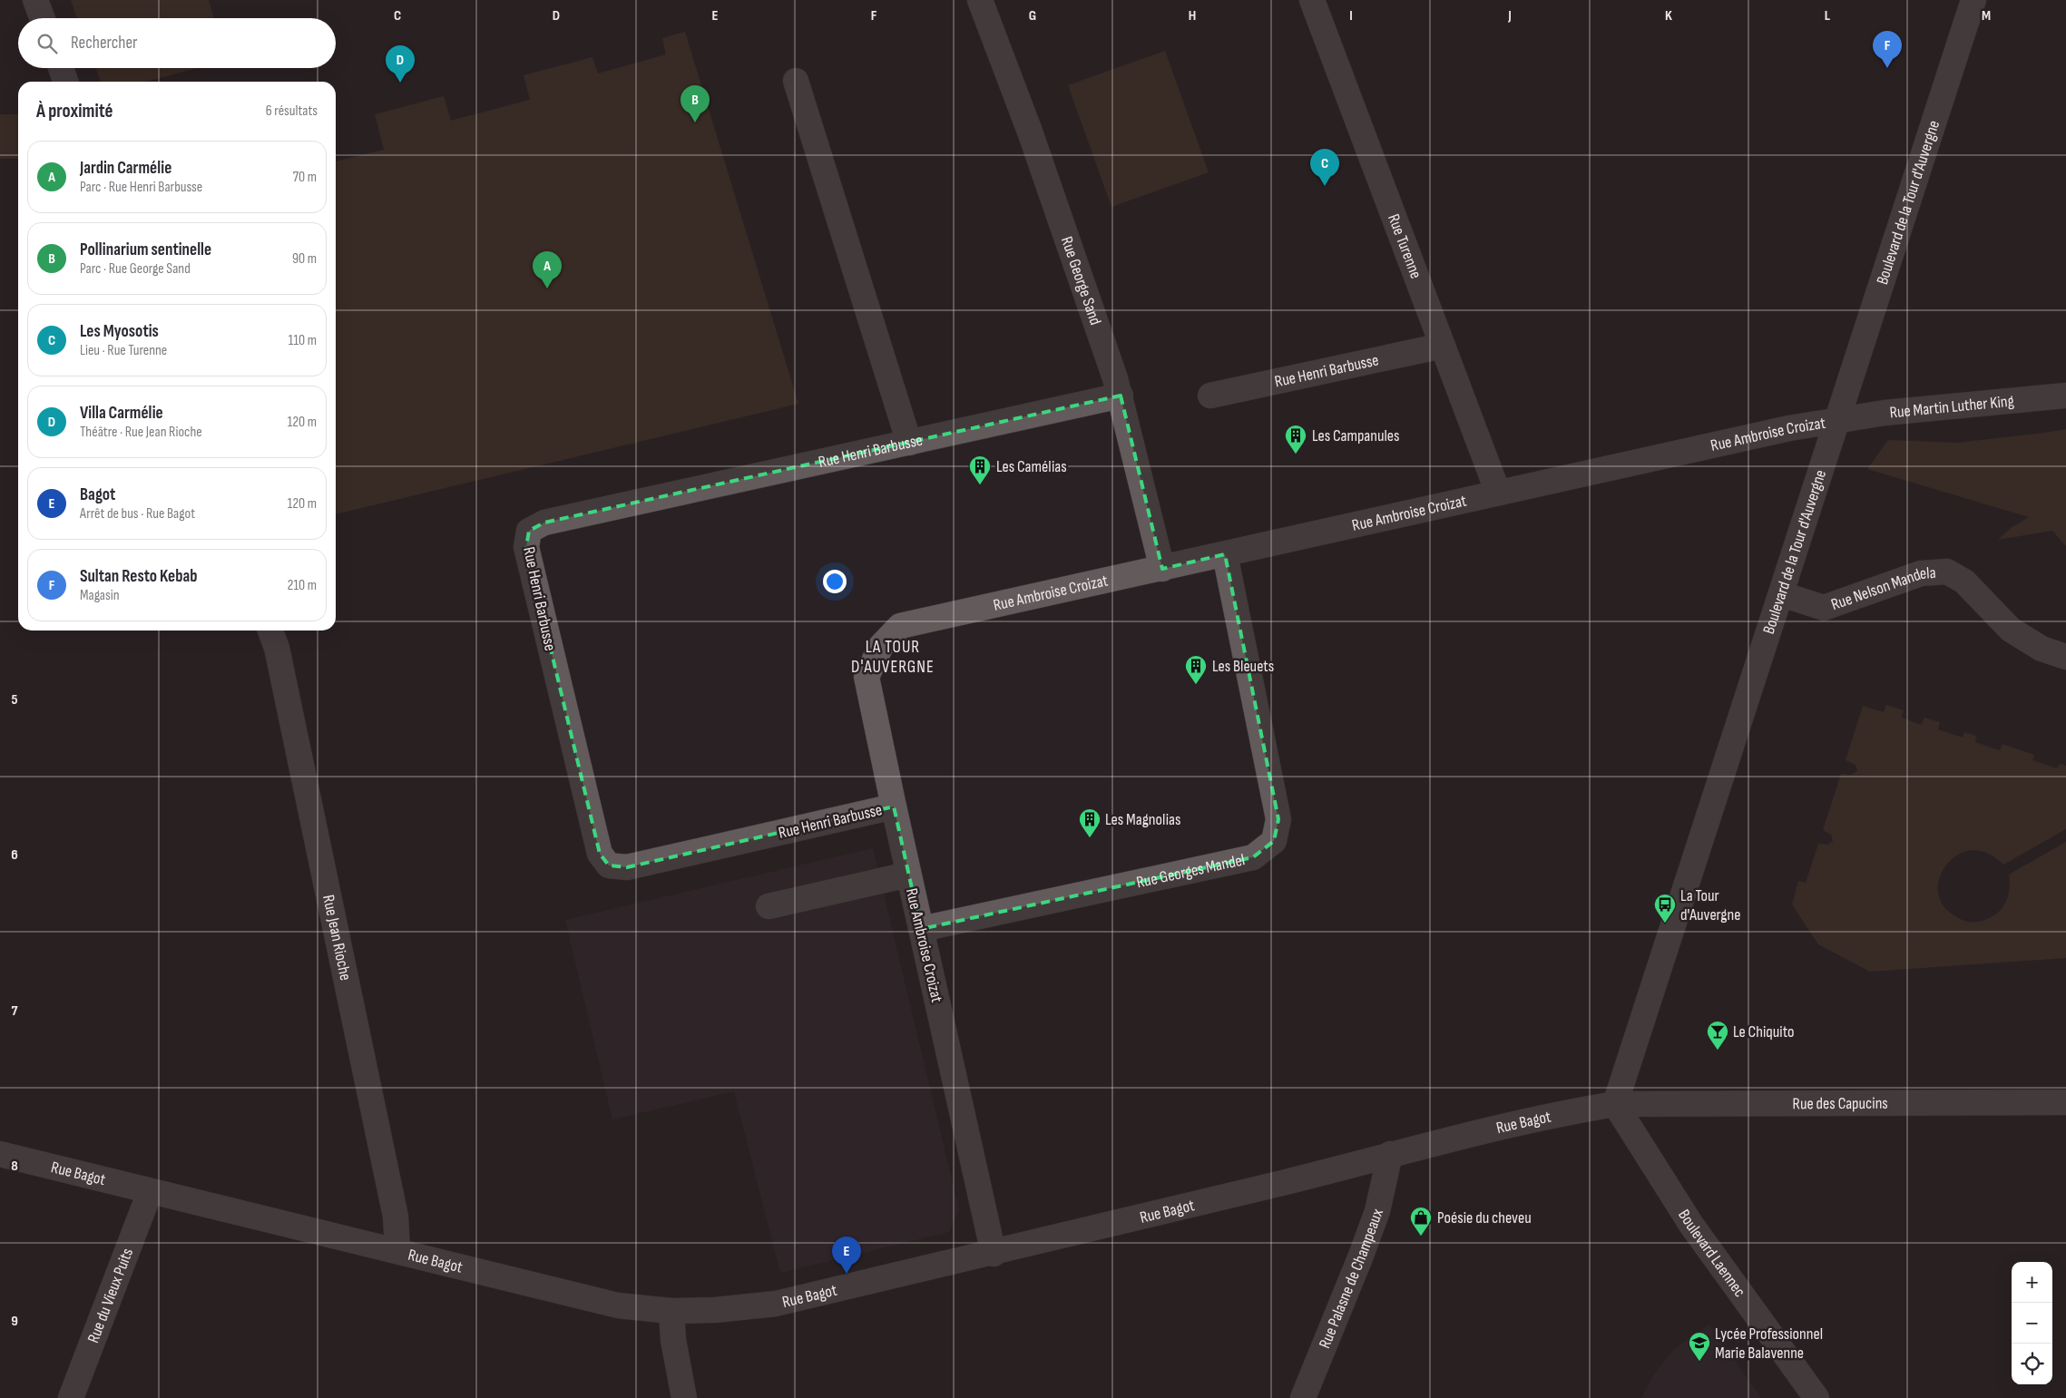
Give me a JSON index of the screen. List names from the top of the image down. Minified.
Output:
{"streets":{"street":["Boulevard de la Tour d'Auvergne","Rue Turenne","Rue George Sand","Rue Henri Barbusse","Rue Martin Luther King","Rue Ambroise Croizat","Rue Nelson Mandela","Rue Georges Mandel","Rue Jean Rioche","Rue des Capucins","Rue Bagot","Boulevard Laennec","Rue Palasne de Champeaux","Rue du Vieux Puits"]},"crossings":[["Boulevard de la Tour d'Auvergne","Rue Martin Luther King"],["Boulevard de la Tour d'Auvergne","Rue Ambroise Croizat"],["Boulevard de la Tour d'Auvergne","Rue Nelson Mandela"],["Boulevard de la Tour d'Auvergne","Rue des Capucins"],["Boulevard de la Tour d'Auvergne","Rue Bagot"],["Boulevard de la Tour d'Auvergne","Boulevard Laennec"],["Rue Turenne","Rue Henri Barbusse"],["Rue Turenne","Rue Ambroise Croizat"],["Rue George Sand","Rue Henri Barbusse"],["Rue George Sand","Rue Ambroise Croizat"],["Rue Henri Barbusse","Rue Ambroise Croizat"],["Rue Martin Luther King","Rue Ambroise Croizat"],["Rue Ambroise Croizat","Rue Georges Mandel"],["Rue Ambroise Croizat","Rue Bagot"],["Rue Jean Rioche","Rue Bagot"],["Rue des Capucins","Rue Bagot"],["Rue des Capucins","Boulevard Laennec"],["Rue Bagot","Boulevard Laennec"],["Rue Bagot","Rue Palasne de Champeaux"],["Rue Bagot","Rue du Vieux Puits"]],"districts":["LA TOUR D'AUVERGNE"],"places":{"building":["Les Campanules","Les Camélias","Les Bleuets","Les Magnolias"],"bus stop":["La Tour d'Auvergne"],"bar":["Le Chiquito"],"shop":["Poésie du cheveu"],"school or university":["Lycée Professionnel Marie Balavenne"]},"page":{"search":"Rechercher","pins":["F","D","B","C","A","E"],"heading":["À proximité","6 résultats"],"list":[{"mark":"A","name":"Jardin Carmélie","note":"Parc · Rue Henri Barbusse","value":"70 m"},{"mark":"B","name":"Pollinarium sentinelle","note":"Parc · Rue George Sand","value":"90 m"},{"mark":"C","name":"Les Myosotis","note":"Lieu · Rue Turenne","value":"110 m"},{"mark":"D","name":"Villa Carmélie","note":"Théâtre · Rue Jean Rioche","value":"120 m"},{"mark":"E","name":"Bagot","note":"Arrêt de bus · Rue Bagot","value":"120 m"},{"mark":"F","name":"Sultan Resto Kebab","note":"Magasin","value":"210 m"}],"map_buttons":["+","−"]},"grid":{"columns":["C","D","E","F","G","H","I","J","K","L","M"],"rows":["5","6","7","8","9"]}}
